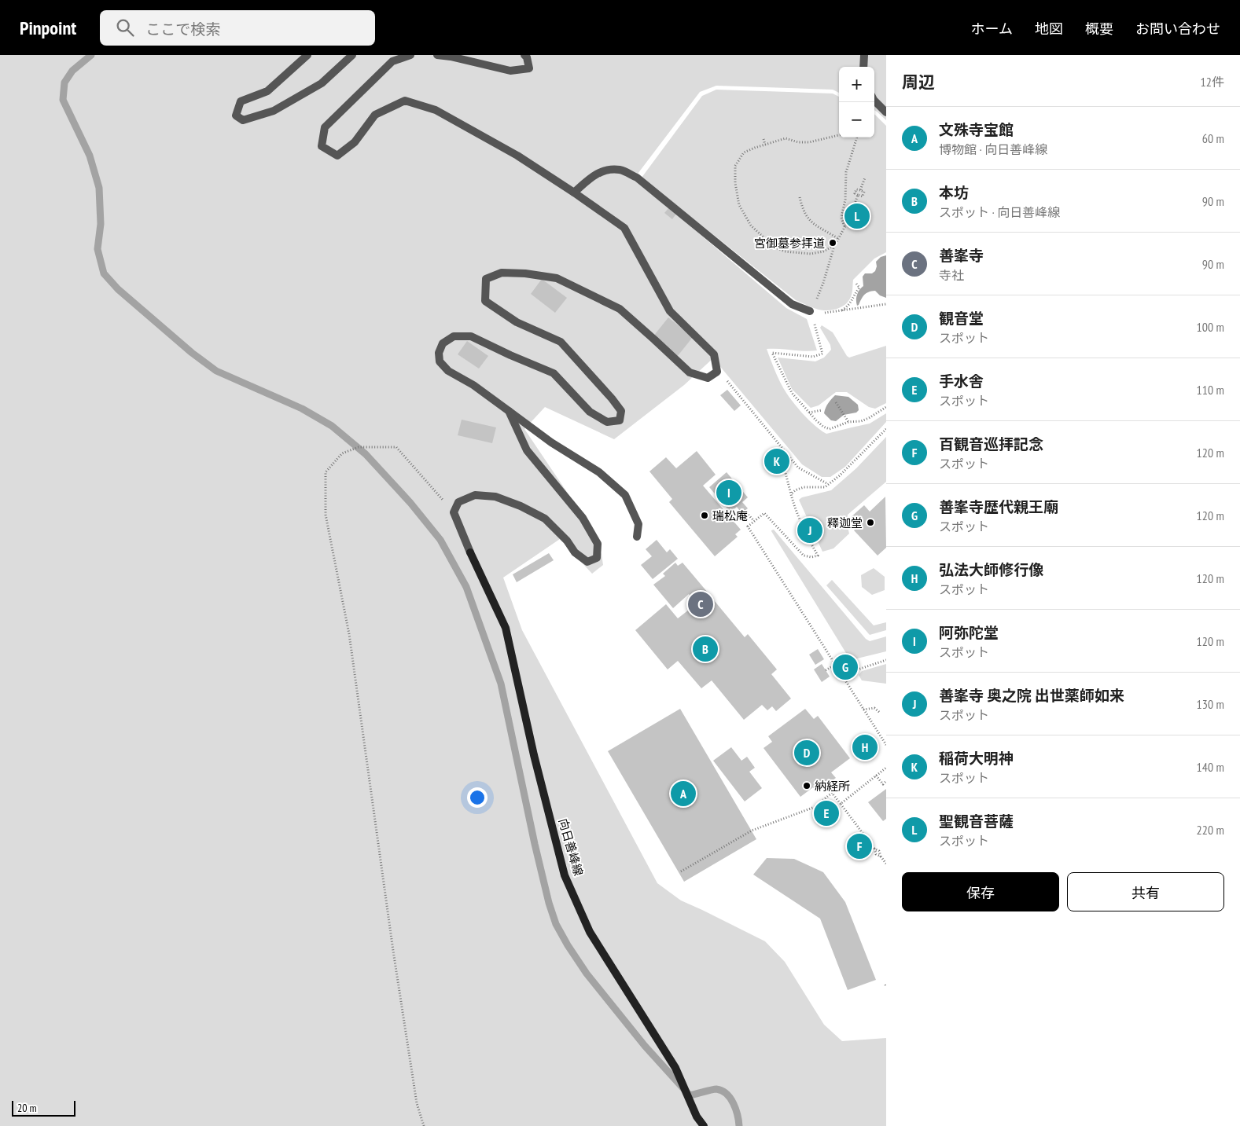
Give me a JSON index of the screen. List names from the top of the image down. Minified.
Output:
{"streets":{"main road":["向日善峰線"]},"places":["宮御墓参拝道","瑞松庵","釋迦堂","納経所"],"scale_bar":"20 m","page":{"header":"Pinpoint","search":"ここで検索","nav":["ホーム","地図","概要","お問い合わせ"],"heading":["周辺","12件"],"map_buttons":["+","−"],"list":[{"mark":"A","name":"文殊寺宝館","note":"博物館 · 向日善峰線","value":"60 m"},{"mark":"B","name":"本坊","note":"スポット · 向日善峰線","value":"90 m"},{"mark":"C","name":"善峯寺","note":"寺社","value":"90 m"},{"mark":"D","name":"観音堂","note":"スポット","value":"100 m"},{"mark":"E","name":"手水舎","note":"スポット","value":"110 m"},{"mark":"F","name":"百観音巡拝記念","note":"スポット","value":"120 m"},{"mark":"G","name":"善峯寺歴代親王廟","note":"スポット","value":"120 m"},{"mark":"H","name":"弘法大師修行像","note":"スポット","value":"120 m"},{"mark":"I","name":"阿弥陀堂","note":"スポット","value":"120 m"},{"mark":"J","name":"善峯寺 奥之院 出世薬師如来","note":"スポット","value":"130 m"},{"mark":"K","name":"稲荷大明神","note":"スポット","value":"140 m"},{"mark":"L","name":"聖観音菩薩","note":"スポット","value":"220 m"}],"pins":["L","K","I","J","C","B","G","H","D","A","E","F"],"buttons":["保存","共有"],"scale":"20 m"}}
